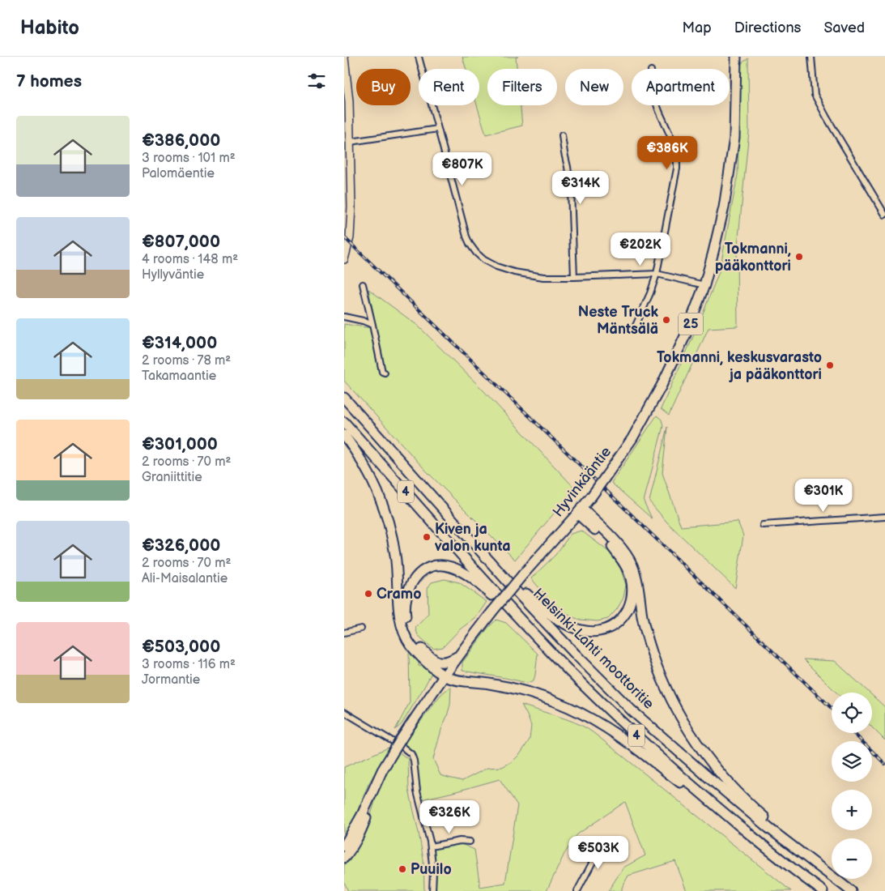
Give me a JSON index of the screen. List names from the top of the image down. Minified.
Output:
{"streets":{"highway":["25","Hyvinkääntie","4","Helsinki-Lahti moottoritie"]},"places":["Tokmanni, pääkonttori","Neste Truck Mäntsälä","Tokmanni, keskusvarasto ja pääkonttori","Kiven ja valon kunta","Cramo","Puuilo"],"page":{"header":"Habito","nav":["Map","Directions","Saved"],"heading":"7 homes","chip":["Buy","Rent","Filters","New","Apartment"],"list":[{"name":"€386,000","note":"3 rooms · 101 m² · Palomäentie"},{"name":"€807,000","note":"4 rooms · 148 m² · Hyllyväntie"},{"name":"€314,000","note":"2 rooms · 78 m² · Takamaantie"},{"name":"€301,000","note":"2 rooms · 70 m² · Graniittitie"},{"name":"€326,000","note":"2 rooms · 70 m² · Ali-Maisalantie"},{"name":"€503,000","note":"3 rooms · 116 m² · Jormantie"}],"price":["€386K","€807K","€314K","€202K","€301K","€326K","€503K"],"map_buttons":["+","−"]}}
